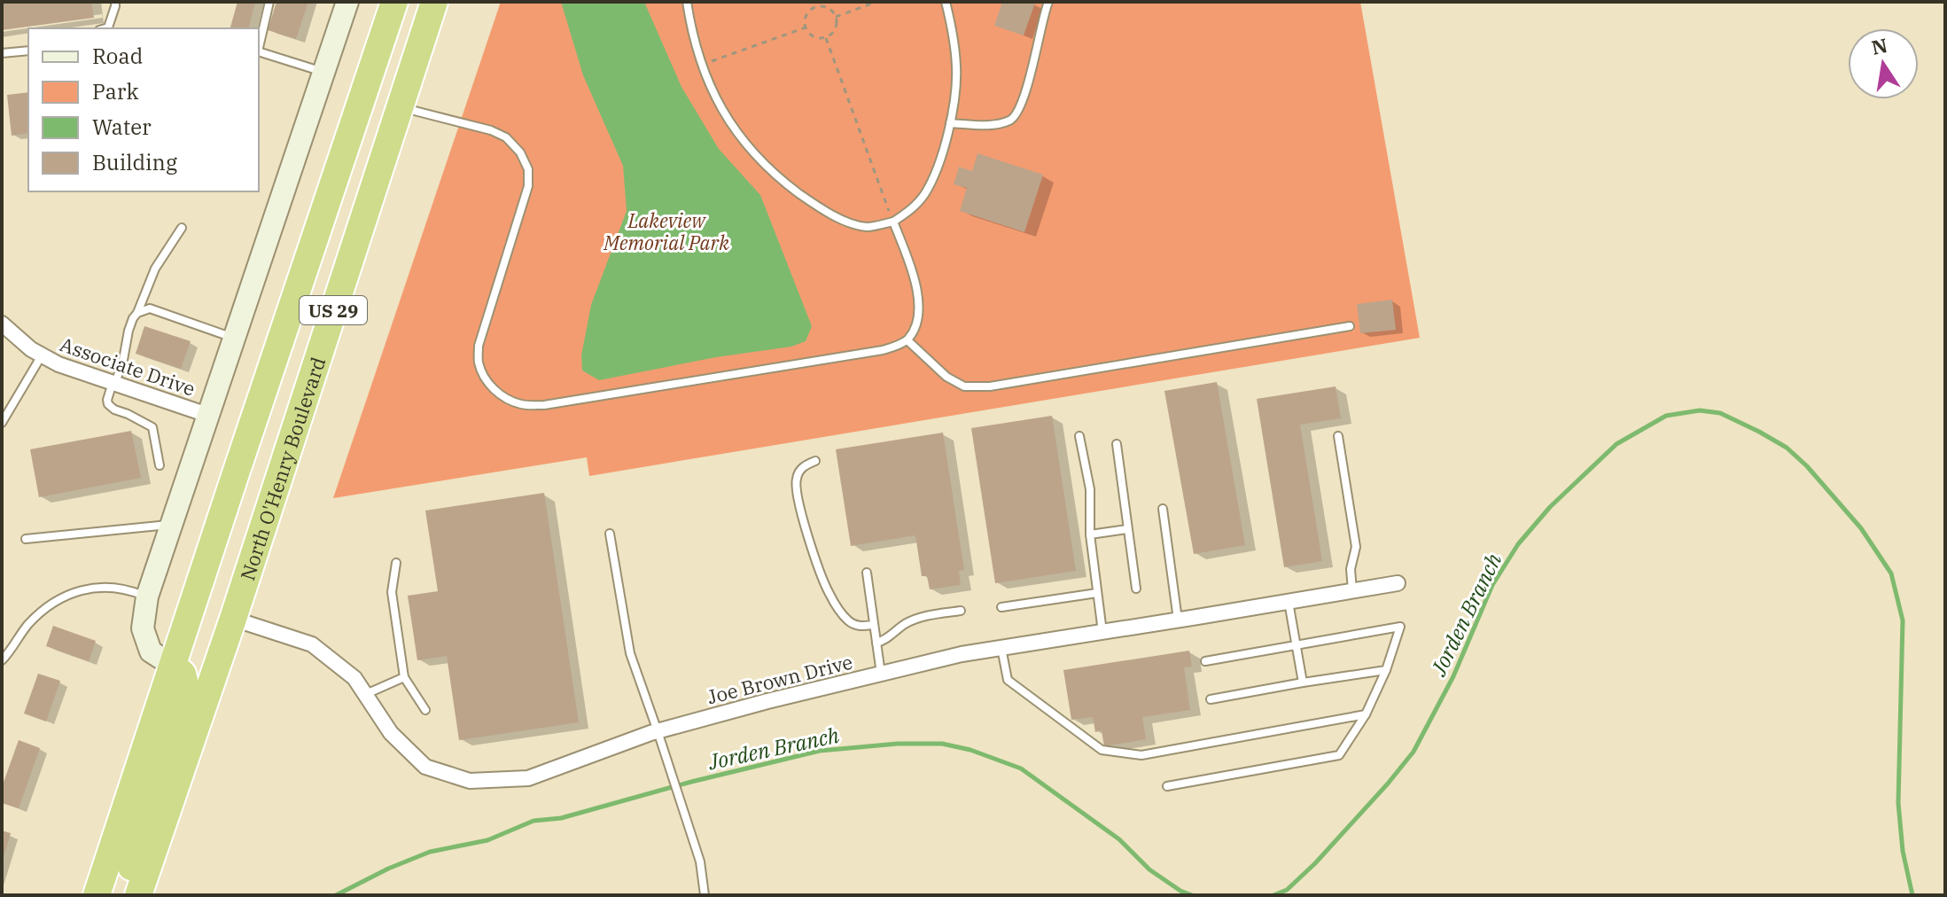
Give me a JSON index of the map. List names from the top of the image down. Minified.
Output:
{"streets":{"highway":["US 29","North O'Henry Boulevard"],"street":["Associate Drive","Joe Brown Drive"]},"crossings":[["North O'Henry Boulevard","Joe Brown Drive"]],"water":["Jorden Branch"],"parks":["Lakeview Memorial Park"],"legend":["Road","Park","Water","Building"],"north":"top"}
